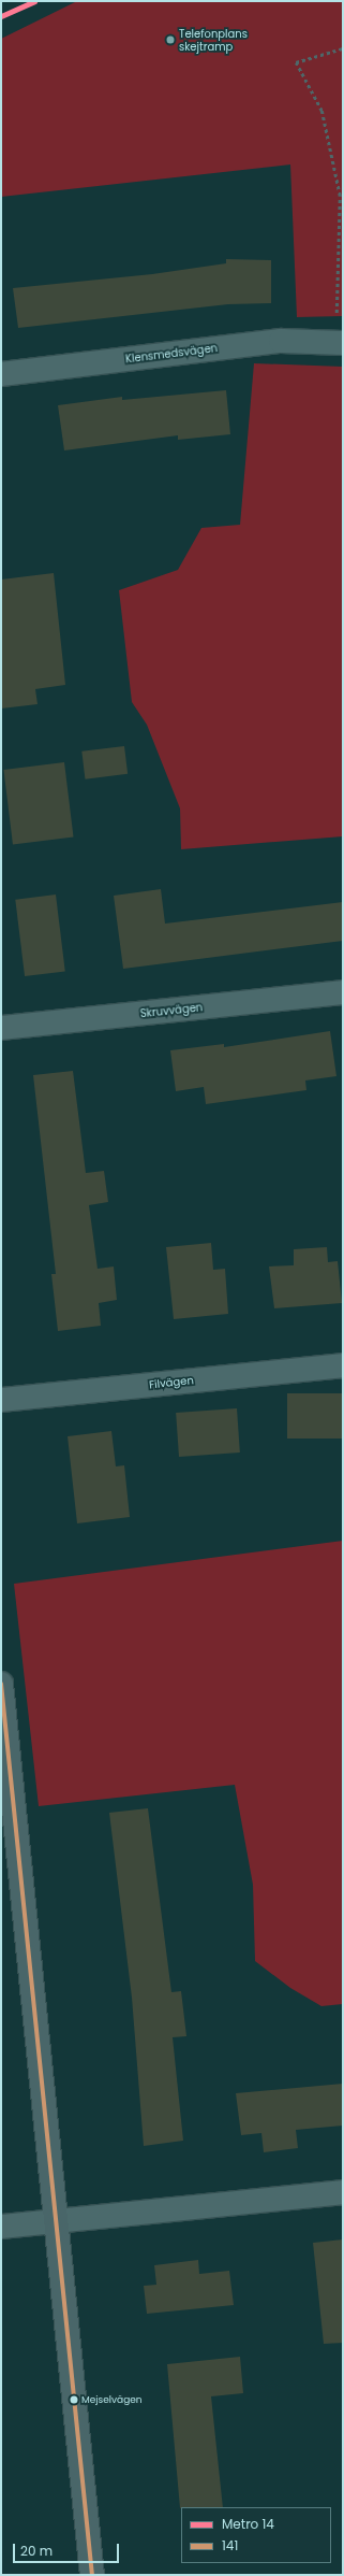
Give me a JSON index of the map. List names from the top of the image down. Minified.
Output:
{"streets":{"street":["Klensmedsvägen","Skruvvägen","Filvägen"]},"places":["Telefonplans skejtramp","Mejselvägen"],"lines":["metro line 14","transit line 141"],"legend":["Metro 14","141"],"scale_bar":"20 m"}
